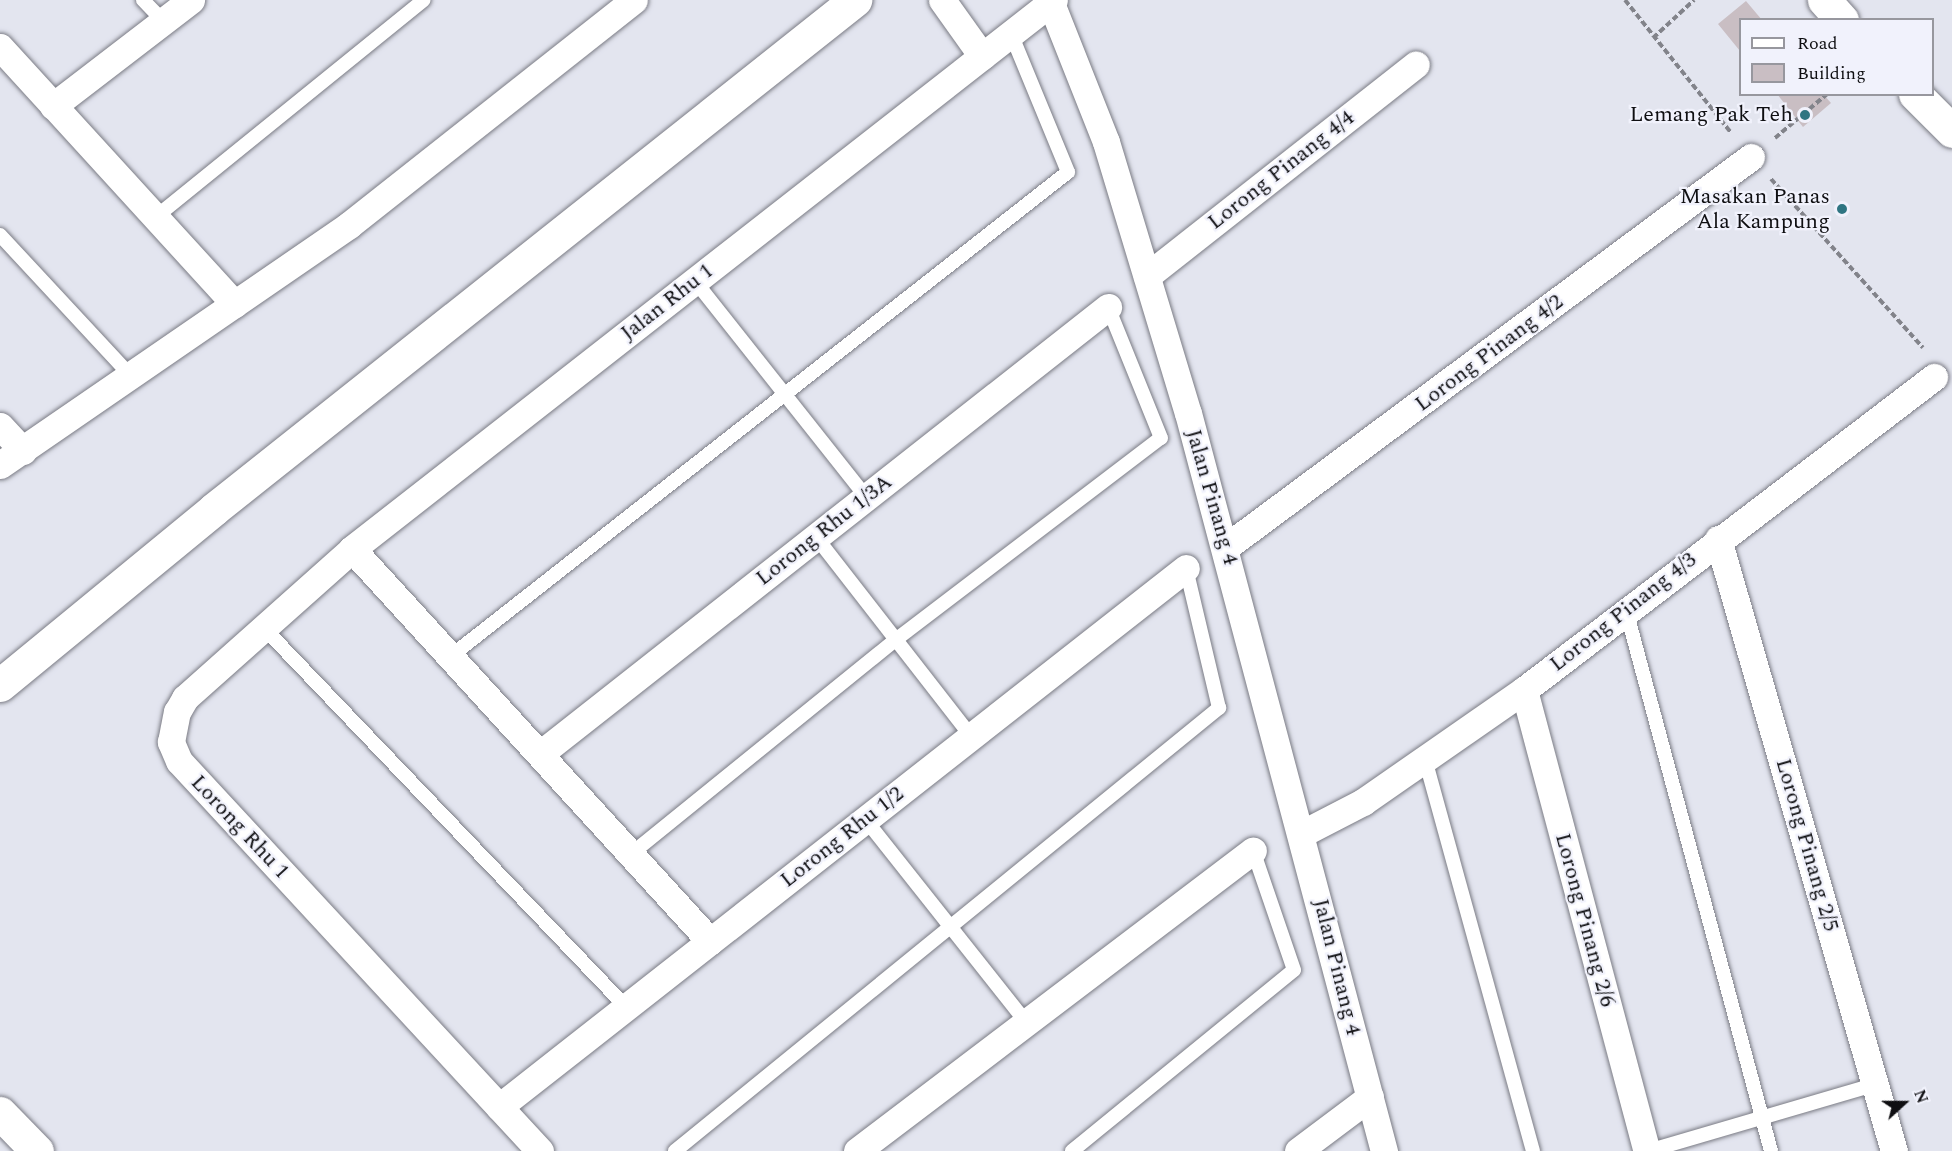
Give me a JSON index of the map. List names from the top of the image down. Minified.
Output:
{"streets":{"street":["Lorong Pinang 4/4","Jalan Rhu 1","Lorong Pinang 4/2","Jalan Pinang 4","Lorong Rhu 1/3A","Lorong Pinang 4/3","Lorong Rhu 1","Lorong Rhu 1/2","Lorong Pinang 2/5","Lorong Pinang 2/6"]},"crossings":[["Lorong Pinang 4/4","Jalan Pinang 4"],["Jalan Rhu 1","Jalan Pinang 4"],["Jalan Rhu 1","Lorong Rhu 1"],["Lorong Pinang 4/2","Jalan Pinang 4"],["Jalan Pinang 4","Lorong Pinang 4/3"],["Lorong Pinang 4/3","Lorong Pinang 2/5"],["Lorong Pinang 4/3","Lorong Pinang 2/6"],["Lorong Rhu 1","Lorong Rhu 1/2"]],"places":["Lemang Pak Teh","Masakan Panas Ala Kampung"],"legend":["Road","Building"],"north":"right"}
